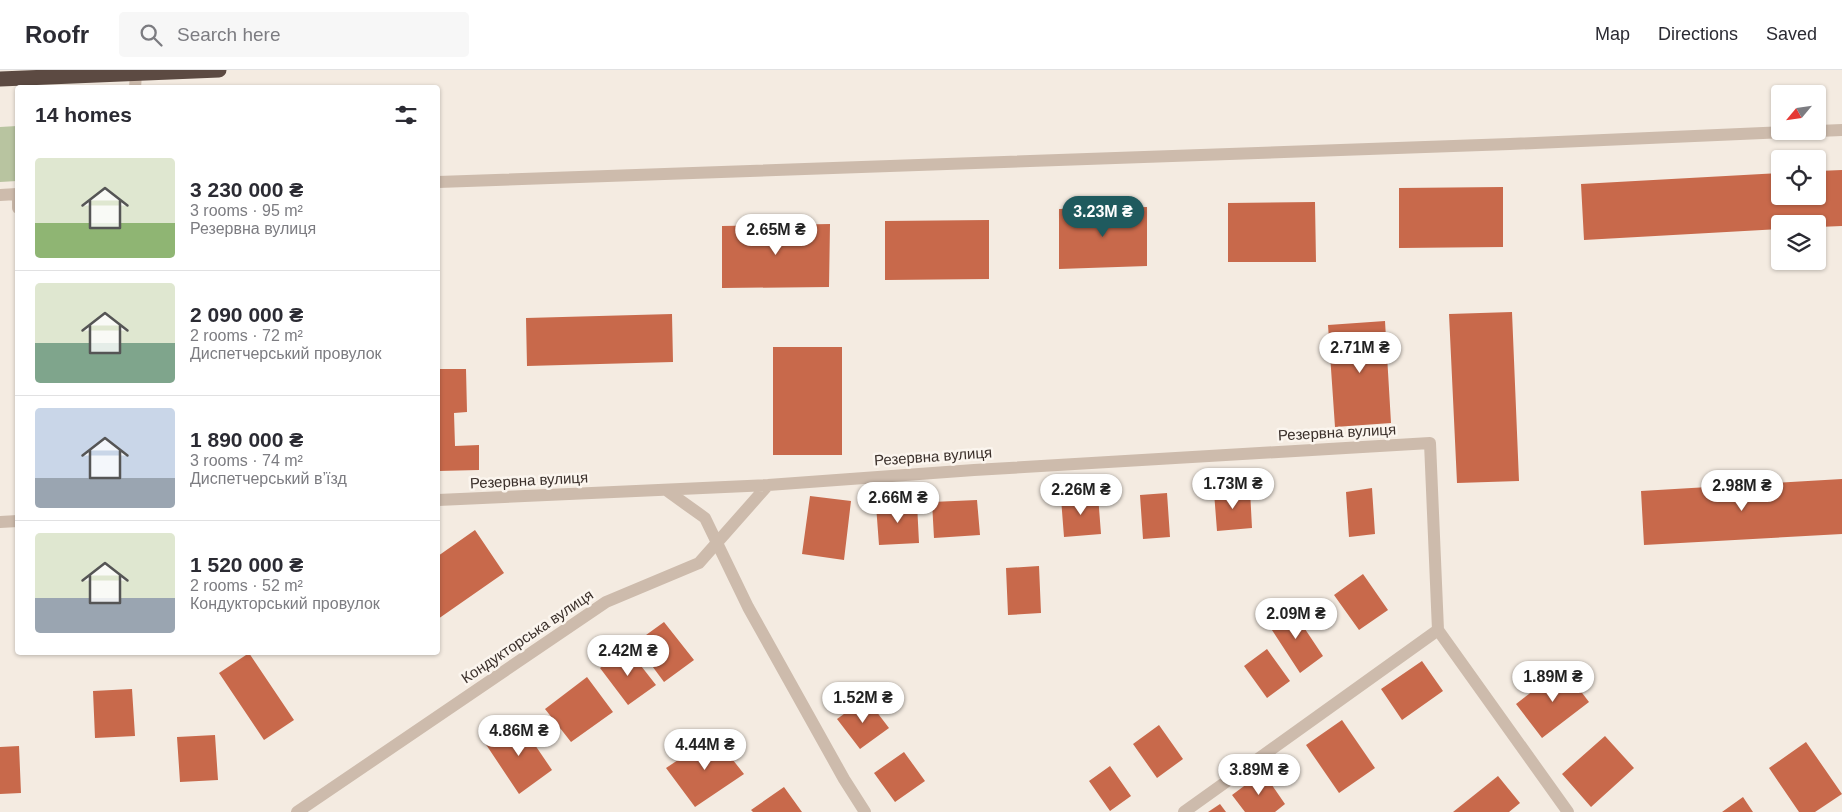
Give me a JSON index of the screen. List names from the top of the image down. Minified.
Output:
{"streets":{"street":["Резервна вулиця","Кондукторська вулиця"]},"crossings":[["Резервна вулиця","Кондукторська вулиця"]],"north":"bottom left","page":{"header":"Roofr","search":"Search here","nav":["Map","Directions","Saved"],"heading":"14 homes","list":[{"name":"3 230 000 ₴","note":"3 rooms · 95 m² · Резервна вулиця"},{"name":"2 090 000 ₴","note":"2 rooms · 72 m² · Диспетчерський провулок"},{"name":"1 890 000 ₴","note":"3 rooms · 74 m² · Диспетчерський в’їзд"},{"name":"1 520 000 ₴","note":"2 rooms · 52 m² · Кондукторський провулок"}],"price":["3.23M ₴","2.65M ₴","2.71M ₴","1.73M ₴","2.98M ₴","2.26M ₴","2.66M ₴","2.09M ₴","2.42M ₴","1.89M ₴","1.52M ₴","4.86M ₴","4.44M ₴","3.89M ₴"]}}
